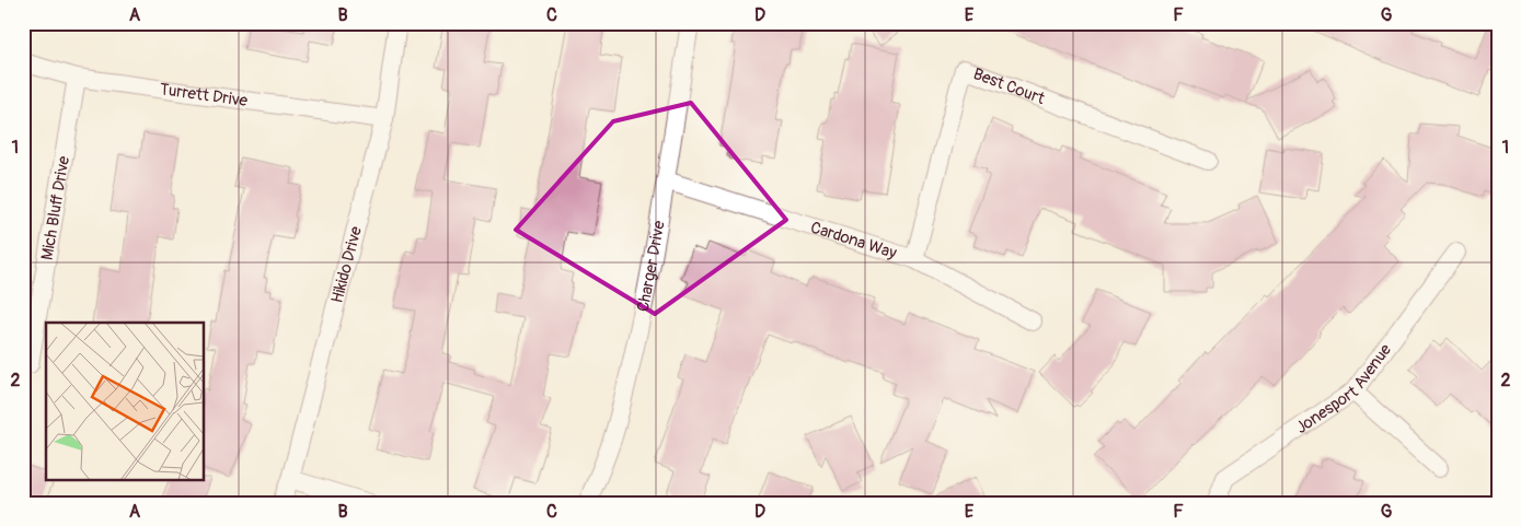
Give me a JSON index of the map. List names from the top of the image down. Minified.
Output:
{"streets":{"street":["Best Court","Turrett Drive","Mich Bluff Drive","Cardona Way","Hikido Drive","Charger Drive","Jonesport Avenue"]},"crossings":[["Best Court","Cardona Way"],["Turrett Drive","Mich Bluff Drive"],["Turrett Drive","Hikido Drive"],["Cardona Way","Charger Drive"]],"grid":{"columns":["A","B","C","D","E","F","G"],"rows":["1","2"]}}
